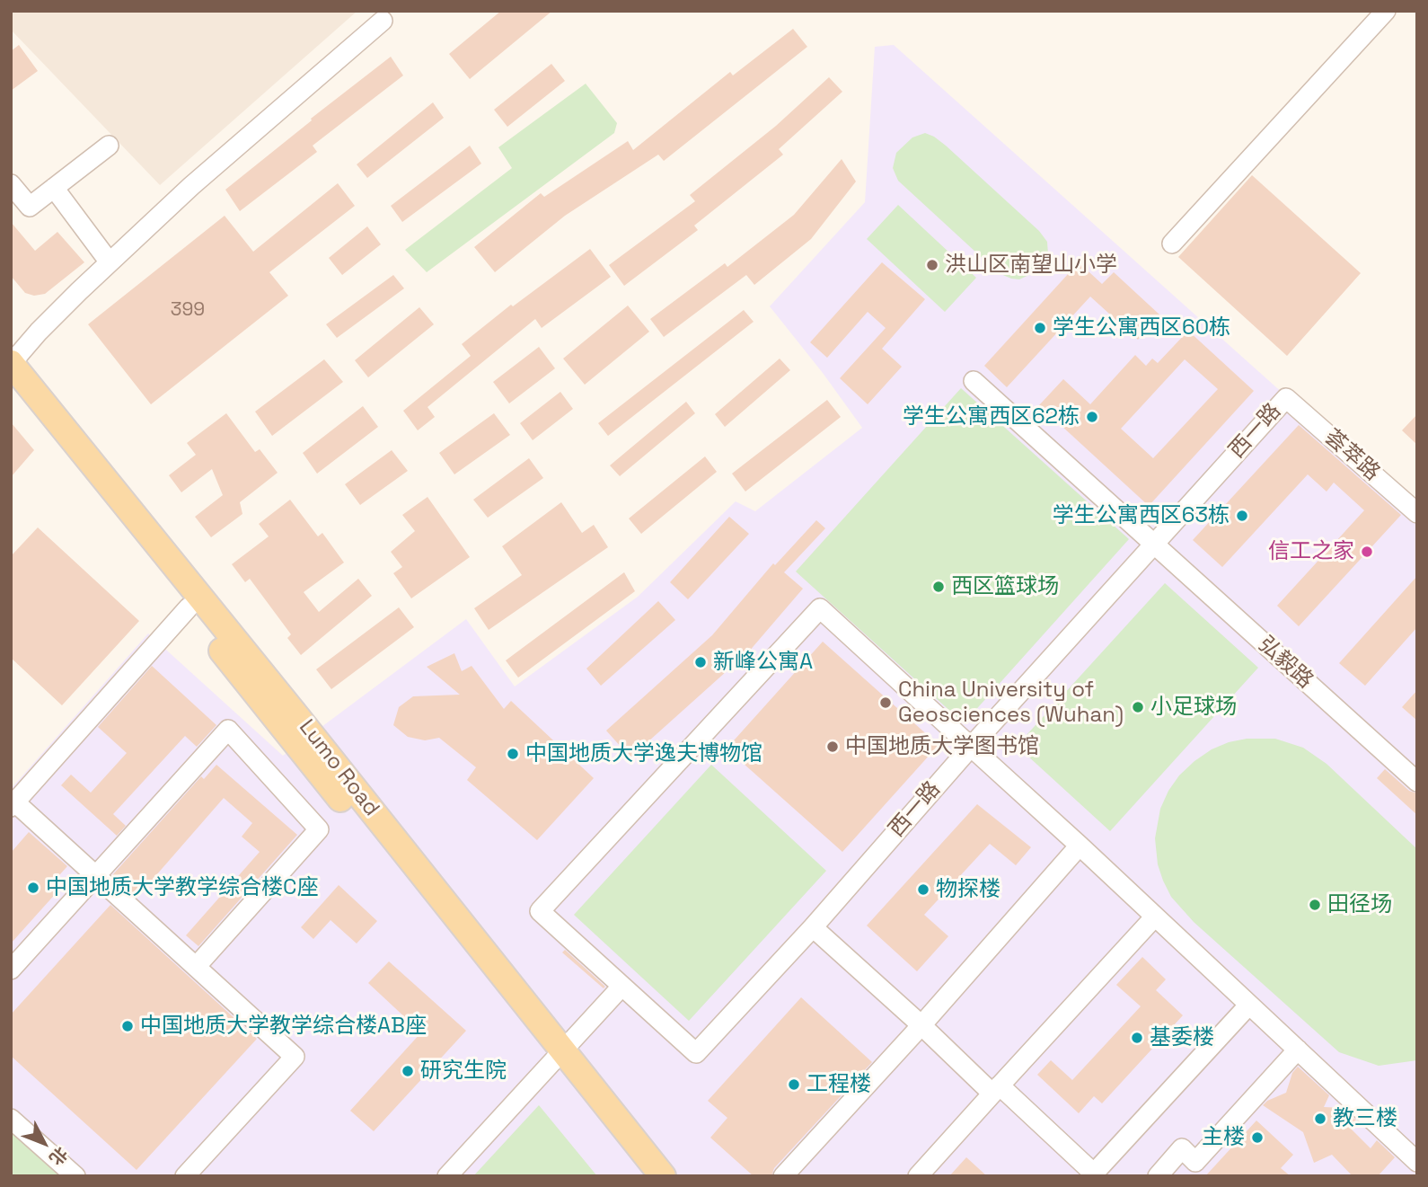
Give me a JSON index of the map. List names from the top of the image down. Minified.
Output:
{"streets":{"main road":["Lumo Road"],"street":["西一路","荟萃路","弘毅路"]},"crossings":[["西一路","荟萃路"],["西一路","弘毅路"]],"places":["洪山区南望山小学","学生公寓西区60栋","学生公寓西区62栋","学生公寓西区63栋","信工之家","西区篮球场","新峰公寓A","China University of Geosciences (Wuhan)","小足球场","中国地质大学图书馆","中国地质大学逸夫博物馆","中国地质大学教学综合楼C座","物探楼","田径场","中国地质大学教学综合楼AB座","基委楼","研究生院","工程楼","教三楼","主楼"],"house_numbers":["399"],"north":"bottom right"}
